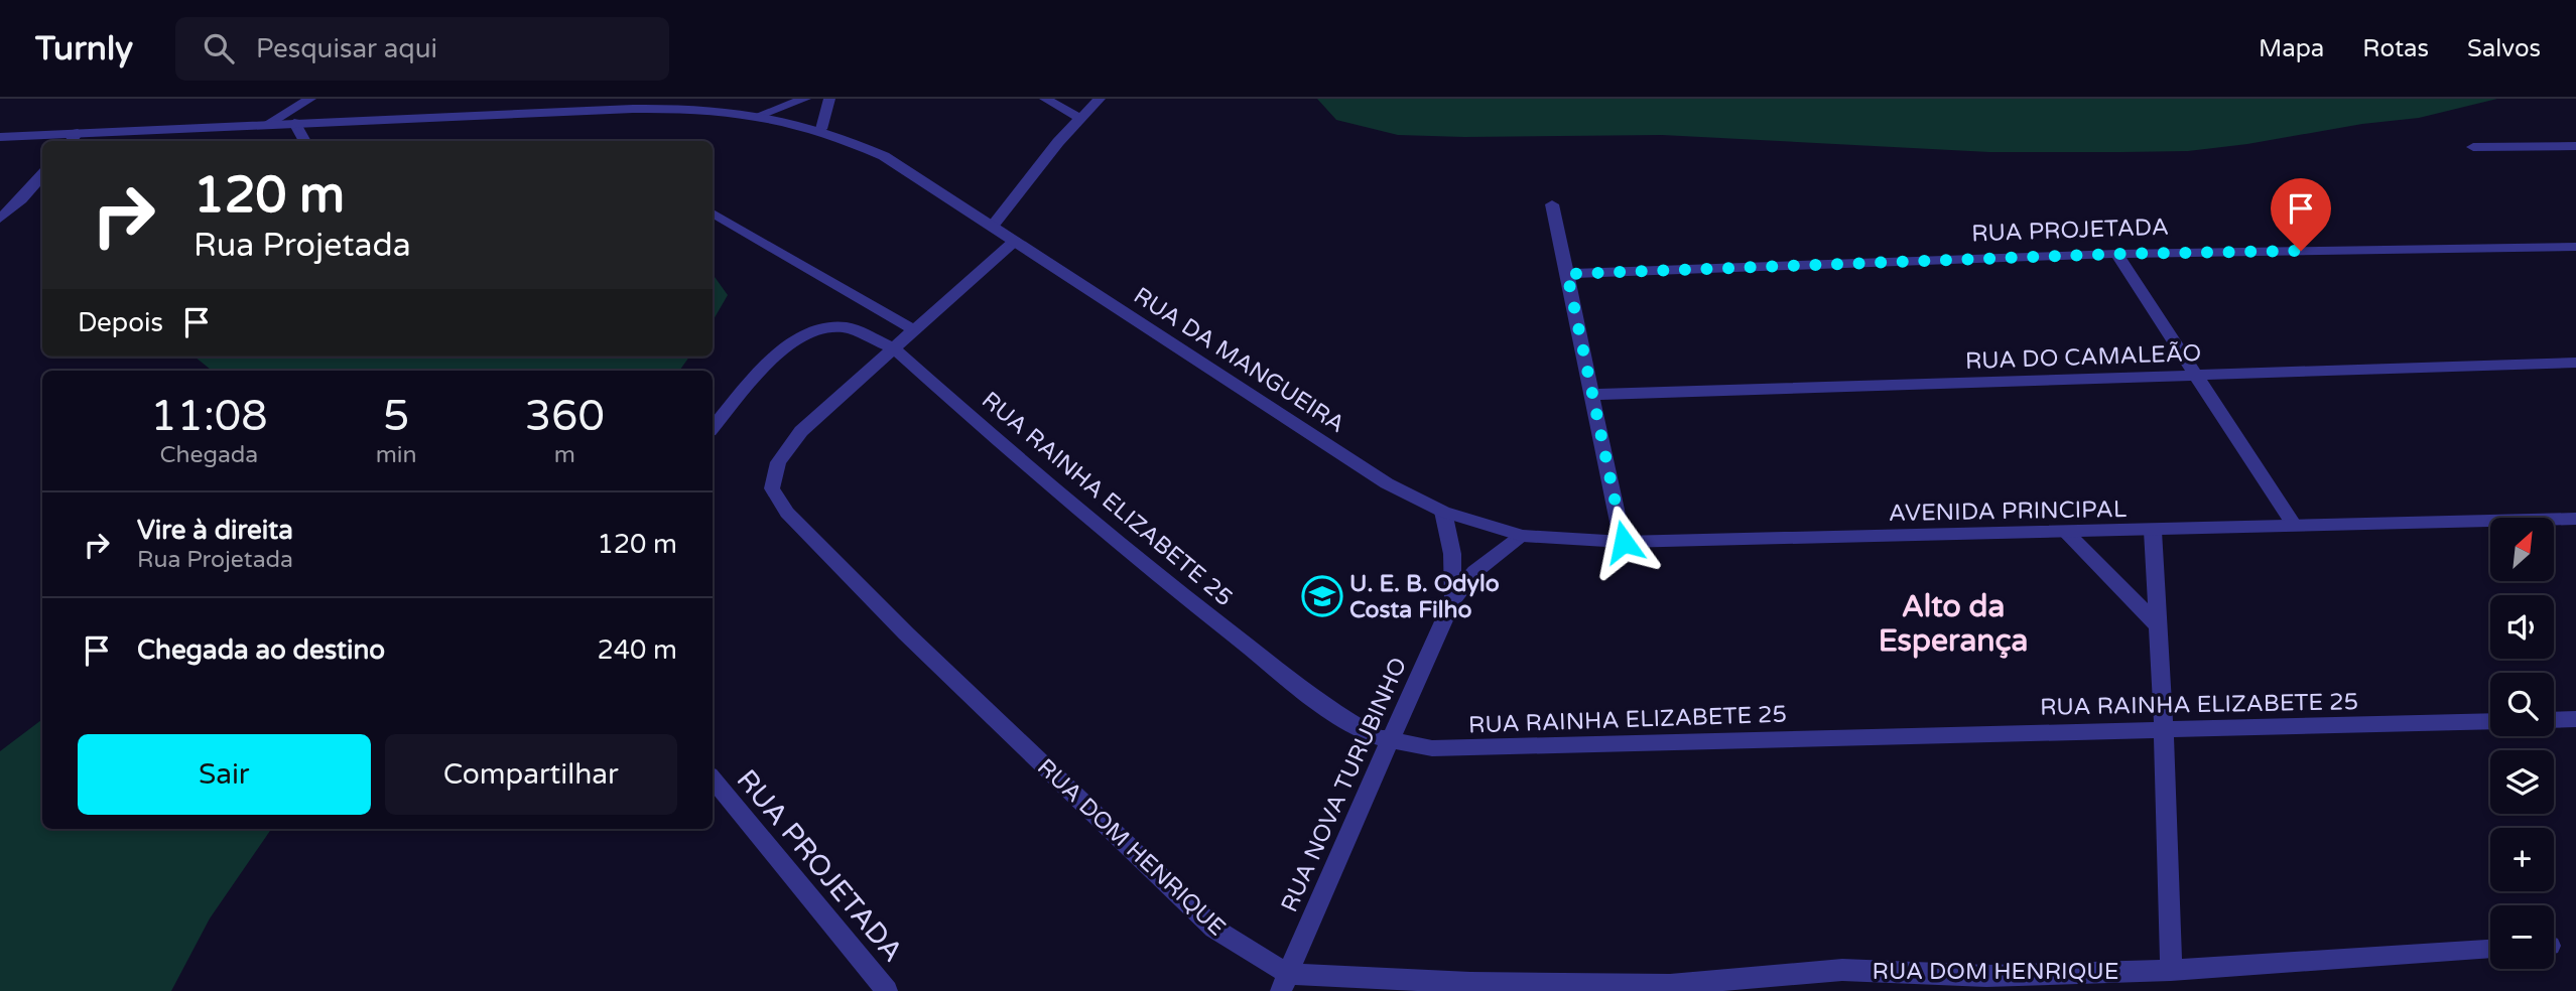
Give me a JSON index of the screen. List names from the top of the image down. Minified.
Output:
{"streets":{"street":["RUA PROJETADA","RUA DO CAMALEÃO","RUA DA MANGUEIRA","RUA RAINHA ELIZABETE 25","AVENIDA PRINCIPAL","RUA NOVA TURUBINHO","RUA DOM HENRIQUE"]},"crossings":[["RUA DA MANGUEIRA","AVENIDA PRINCIPAL"],["RUA DA MANGUEIRA","RUA NOVA TURUBINHO"],["RUA DA MANGUEIRA","RUA DOM HENRIQUE"],["RUA RAINHA ELIZABETE 25","RUA NOVA TURUBINHO"],["RUA RAINHA ELIZABETE 25","RUA DOM HENRIQUE"],["AVENIDA PRINCIPAL","RUA NOVA TURUBINHO"],["RUA NOVA TURUBINHO","RUA DOM HENRIQUE"]],"districts":["Alto da Esperança"],"places":{"school or university":["U. E. B. Odylo Costa Filho"]},"north":"top right","page":{"header":"Turnly","search":"Pesquisar aqui","nav":["Mapa","Rotas","Salvos"],"turn":["120 m","Rua Projetada"],"then":"Depois","eta":["11:08","Chegada","5","min","360","m"],"list":[{"name":"Vire à direita","note":"Rua Projetada","value":"120 m"},{"name":"Chegada ao destino","value":"240 m"}],"map_buttons":["+","−"],"buttons":["Sair","Compartilhar"]}}
